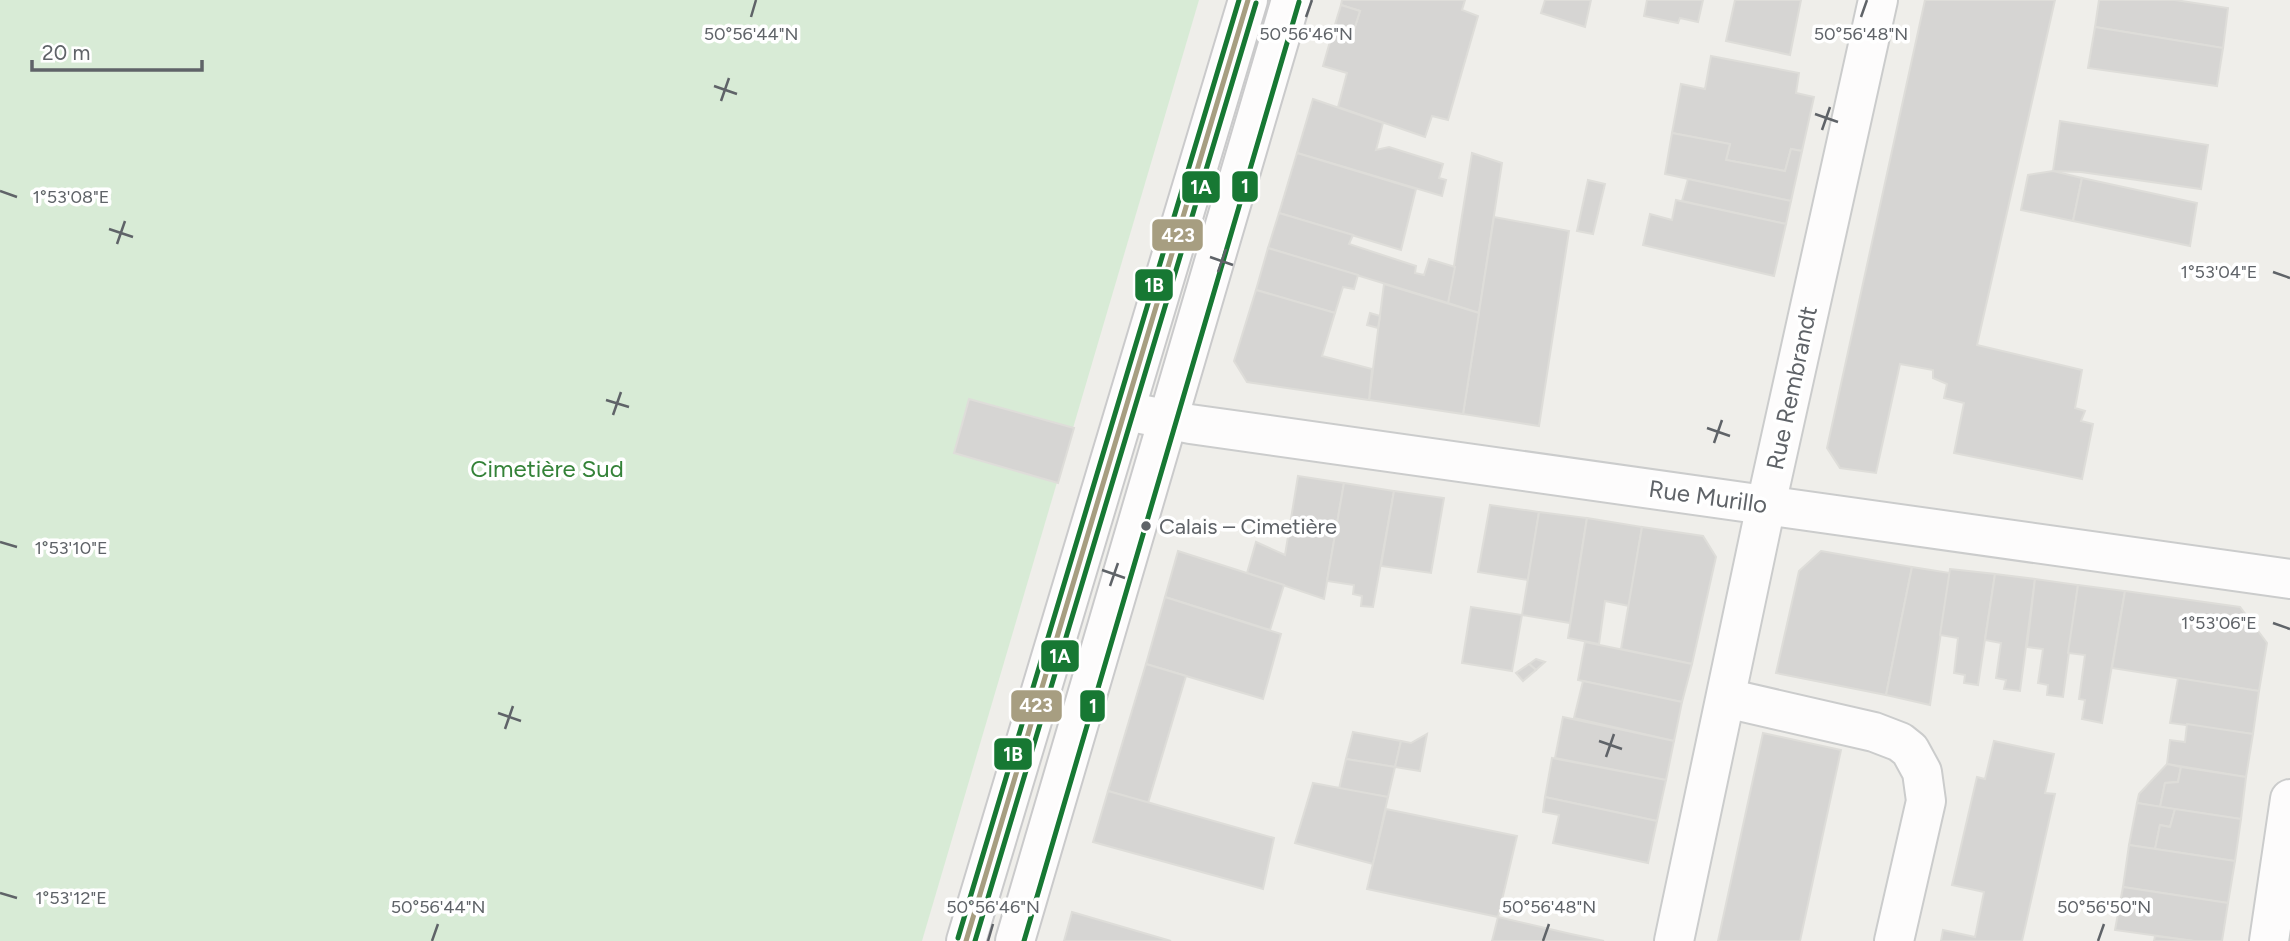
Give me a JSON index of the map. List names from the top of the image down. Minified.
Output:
{"streets":{"street":["Rue Rembrandt","Rue Murillo"]},"crossings":[["Rue Rembrandt","Rue Murillo"]],"parks":["Cimetière Sud"],"places":["Calais – Cimetière"],"lines":["transit line 423","transit line 1B","transit line 1","transit line 1A"],"scale_bar":"20 m","coordinates":["50°56'44\"N","50°56'46\"N","50°56'48\"N","1°53'08\"E","1°53'04\"E","1°53'10\"E","1°53'06\"E","1°53'12\"E","50°56'50\"N"]}
